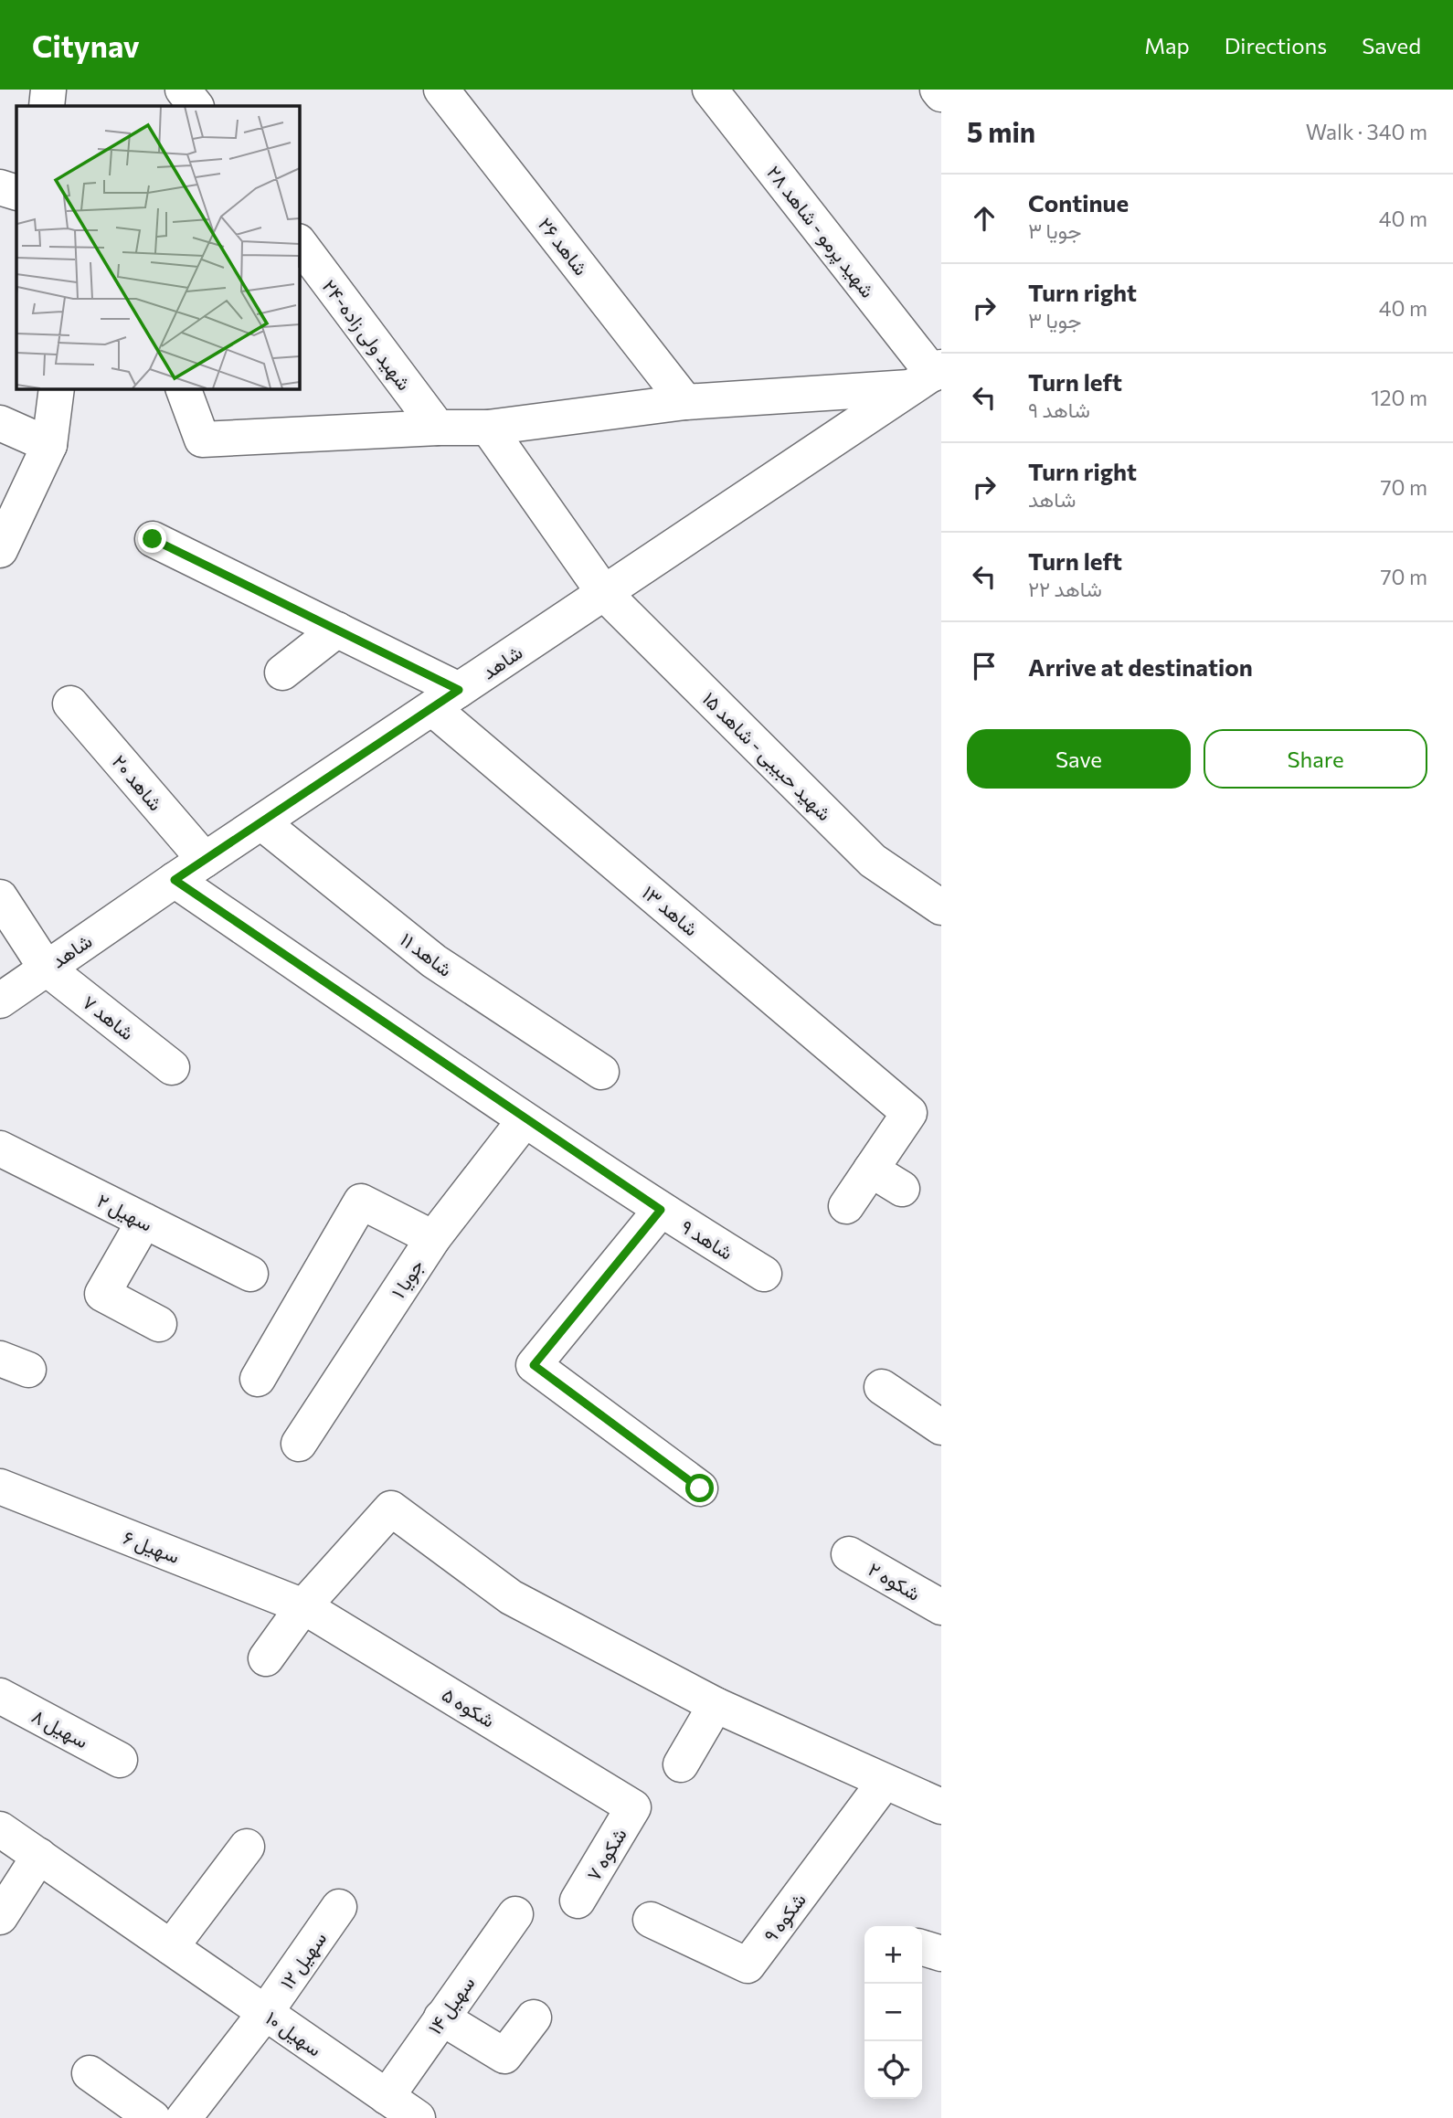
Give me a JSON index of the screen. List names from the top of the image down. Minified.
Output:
{"streets":{"street":["شهید پرمو - شاهد ۲۸","شاهد ۲۶","شهید ولی زاده-۲۴","شاهد","شهید حبیبی - شاهد ۱۵","شاهد ۲۰","شاهد ۱۳","شاهد ۱۱","شاهد ۷","سهیل ۲","شاهد ۹","جویا ۱","سهیل ۶","شکوه ۲","شکوه ۵","سهیل ۸","شکوه ۷","شکوه ۹","سهیل ۱۲","سهیل ۱۴","سهیل ۱۰"]},"crossings":[["شهید پرمو - شاهد ۲۸","شاهد"],["شاهد","شهید حبیبی - شاهد ۱۵"],["شاهد","شاهد ۲۰"],["شاهد","شاهد ۱۳"],["شاهد","شاهد ۱۱"],["شاهد","شاهد ۷"],["شاهد","شاهد ۹"],["شاهد ۹","جویا ۱"],["سهیل ۶","شکوه ۵"],["شکوه ۵","شکوه ۷"],["سهیل ۱۲","سهیل ۱۰"],["سهیل ۱۴","سهیل ۱۰"]],"page":{"header":"Citynav","nav":["Map","Directions","Saved"],"heading":["5 min","Walk · 340 m"],"list":[["Continue","جویا ۳","40 m"],["Turn right","جویا ۳","40 m"],["Turn left","شاهد ۹","120 m"],["Turn right","شاهد","70 m"],["Turn left","شاهد ۲۲","70 m"],"Arrive at destination"],"buttons":["Save","Share"],"map_buttons":["+","−"]}}
